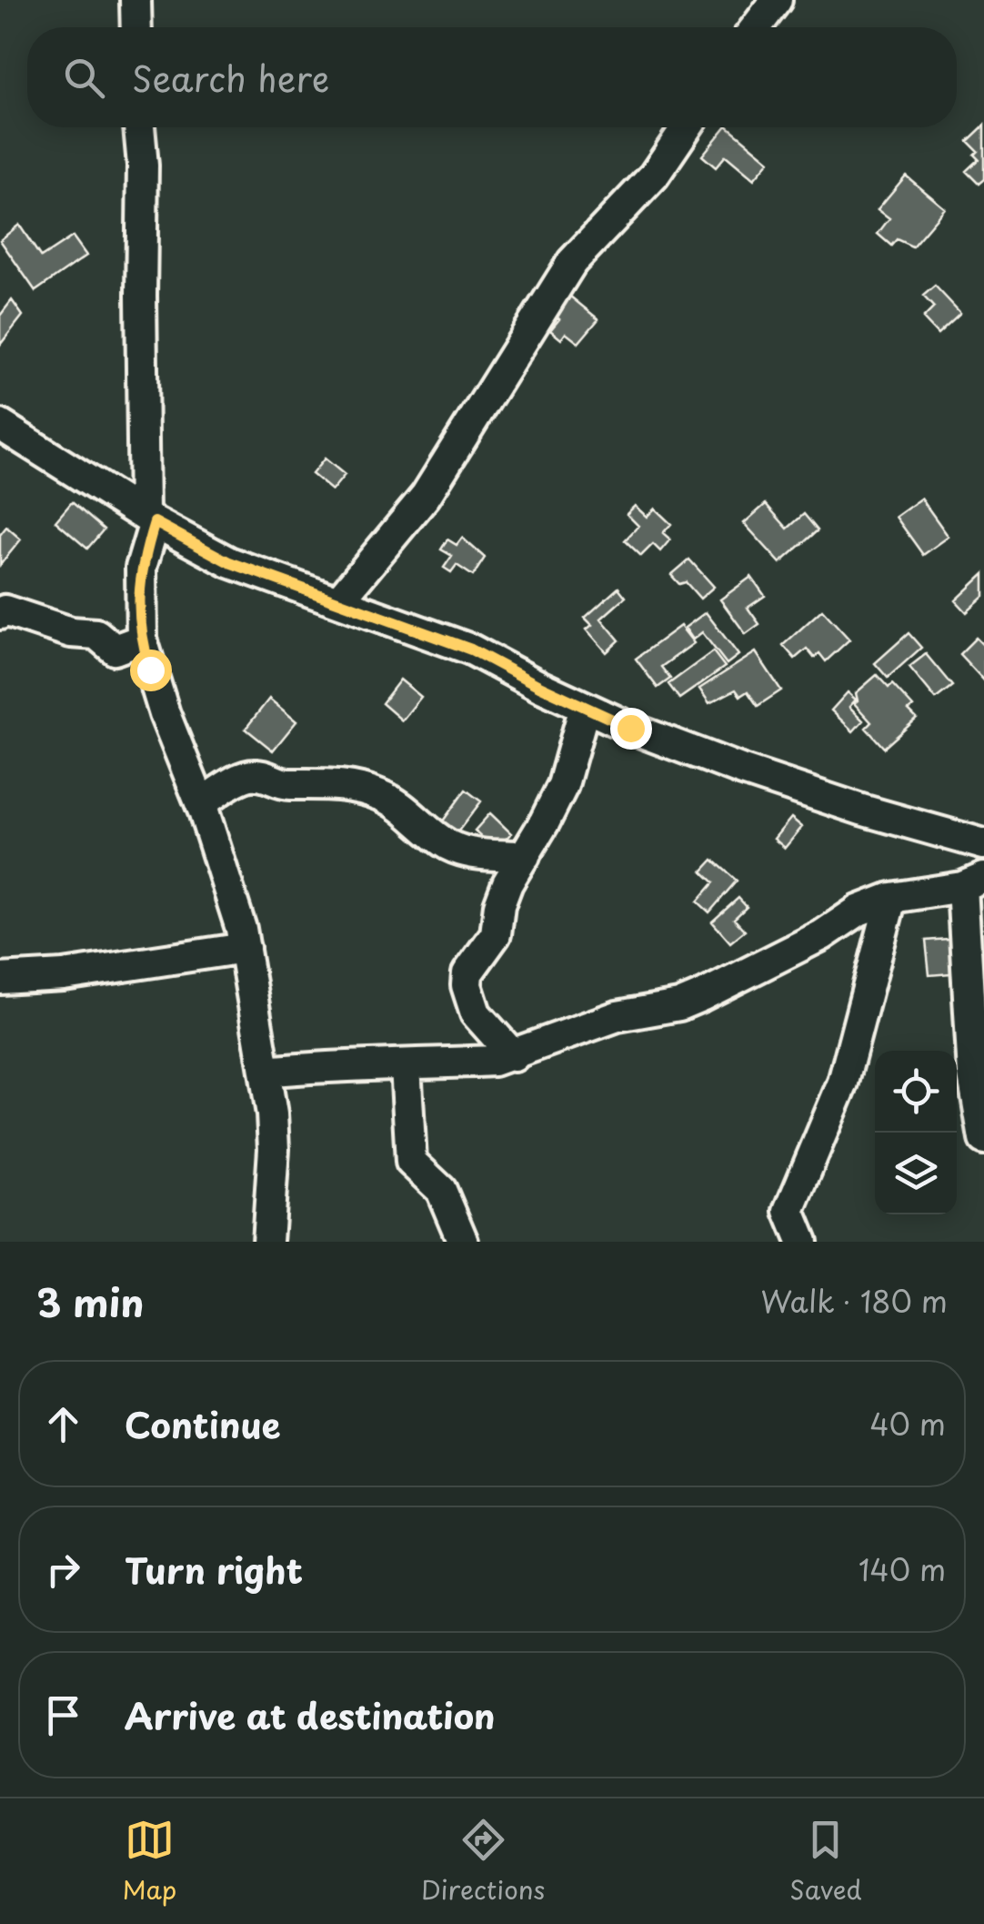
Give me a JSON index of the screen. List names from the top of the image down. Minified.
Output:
{"page":{"search":"Search here","heading":["3 min","Walk · 180 m"],"list":[["Continue","40 m"],["Turn right","140 m"],"Arrive at destination"],"nav":["Map","Directions","Saved"]}}
